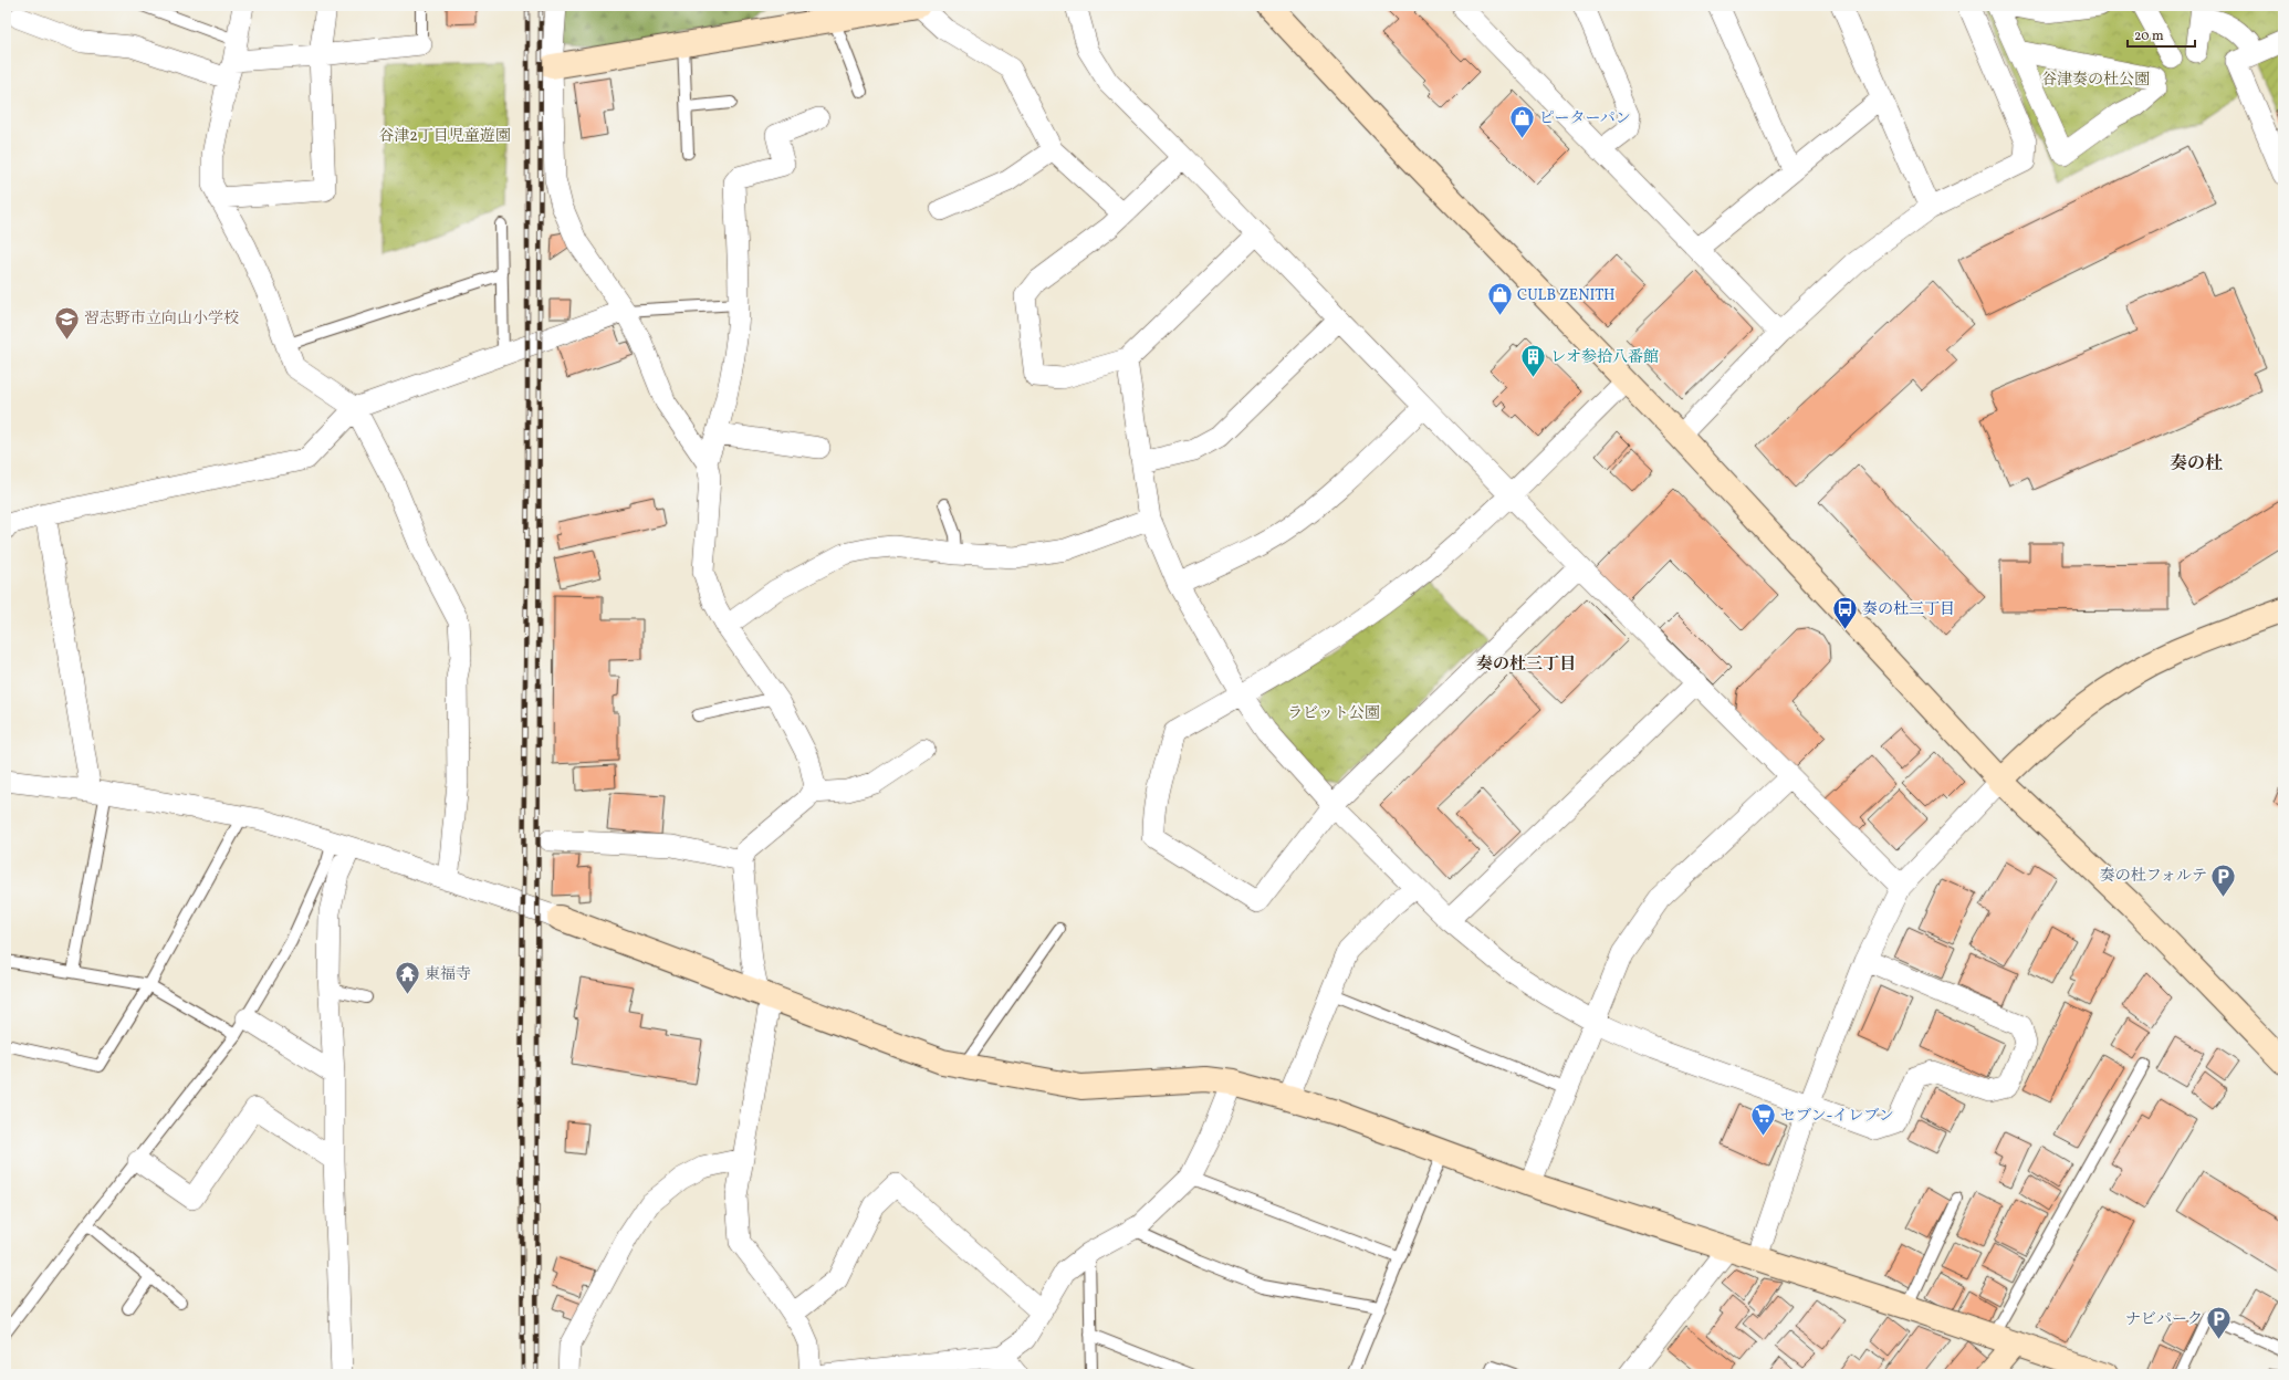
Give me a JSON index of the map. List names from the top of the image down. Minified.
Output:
{"districts":["奏の杜","奏の杜三丁目"],"parks":["谷津奏の杜公園","谷津2丁目児童遊園","ラビット公園"],"places":{"shop":["ピーターパン","CULB ZENITH"],"school or university":["習志野市立向山小学校"],"building":["レオ参拾八番館"],"bus stop":["奏の杜三丁目"],"parking":["奏の杜フォルテ","ナビパーク"],"temple":["東福寺"],"supermarket":["セブン-イレブン"]},"scale_bar":"20 m"}
